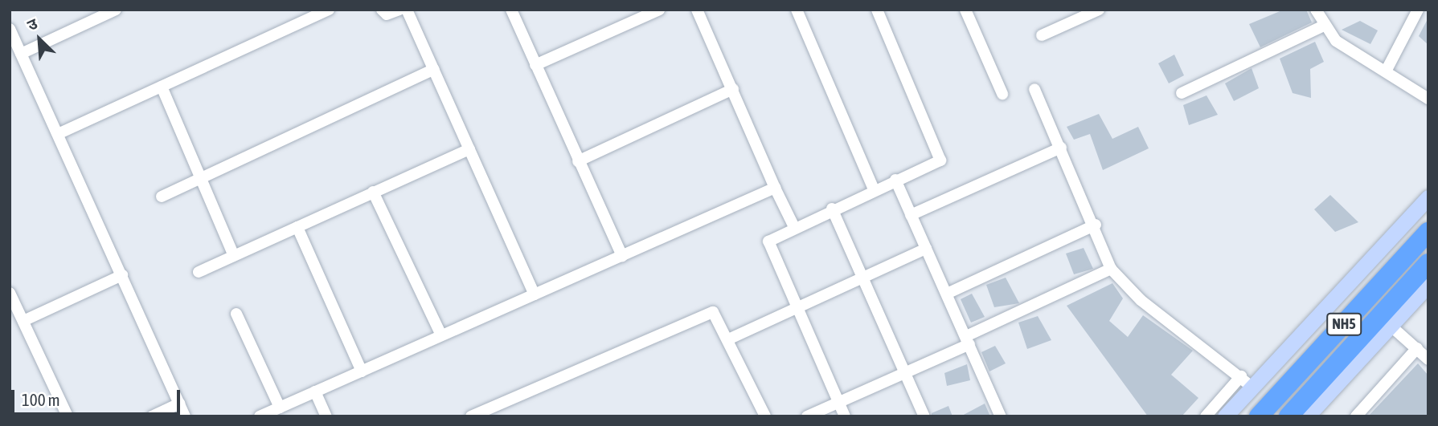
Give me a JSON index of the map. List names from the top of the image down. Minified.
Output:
{"streets":{"highway":["NH5"]},"scale_bar":"100 m","north":"top left"}
